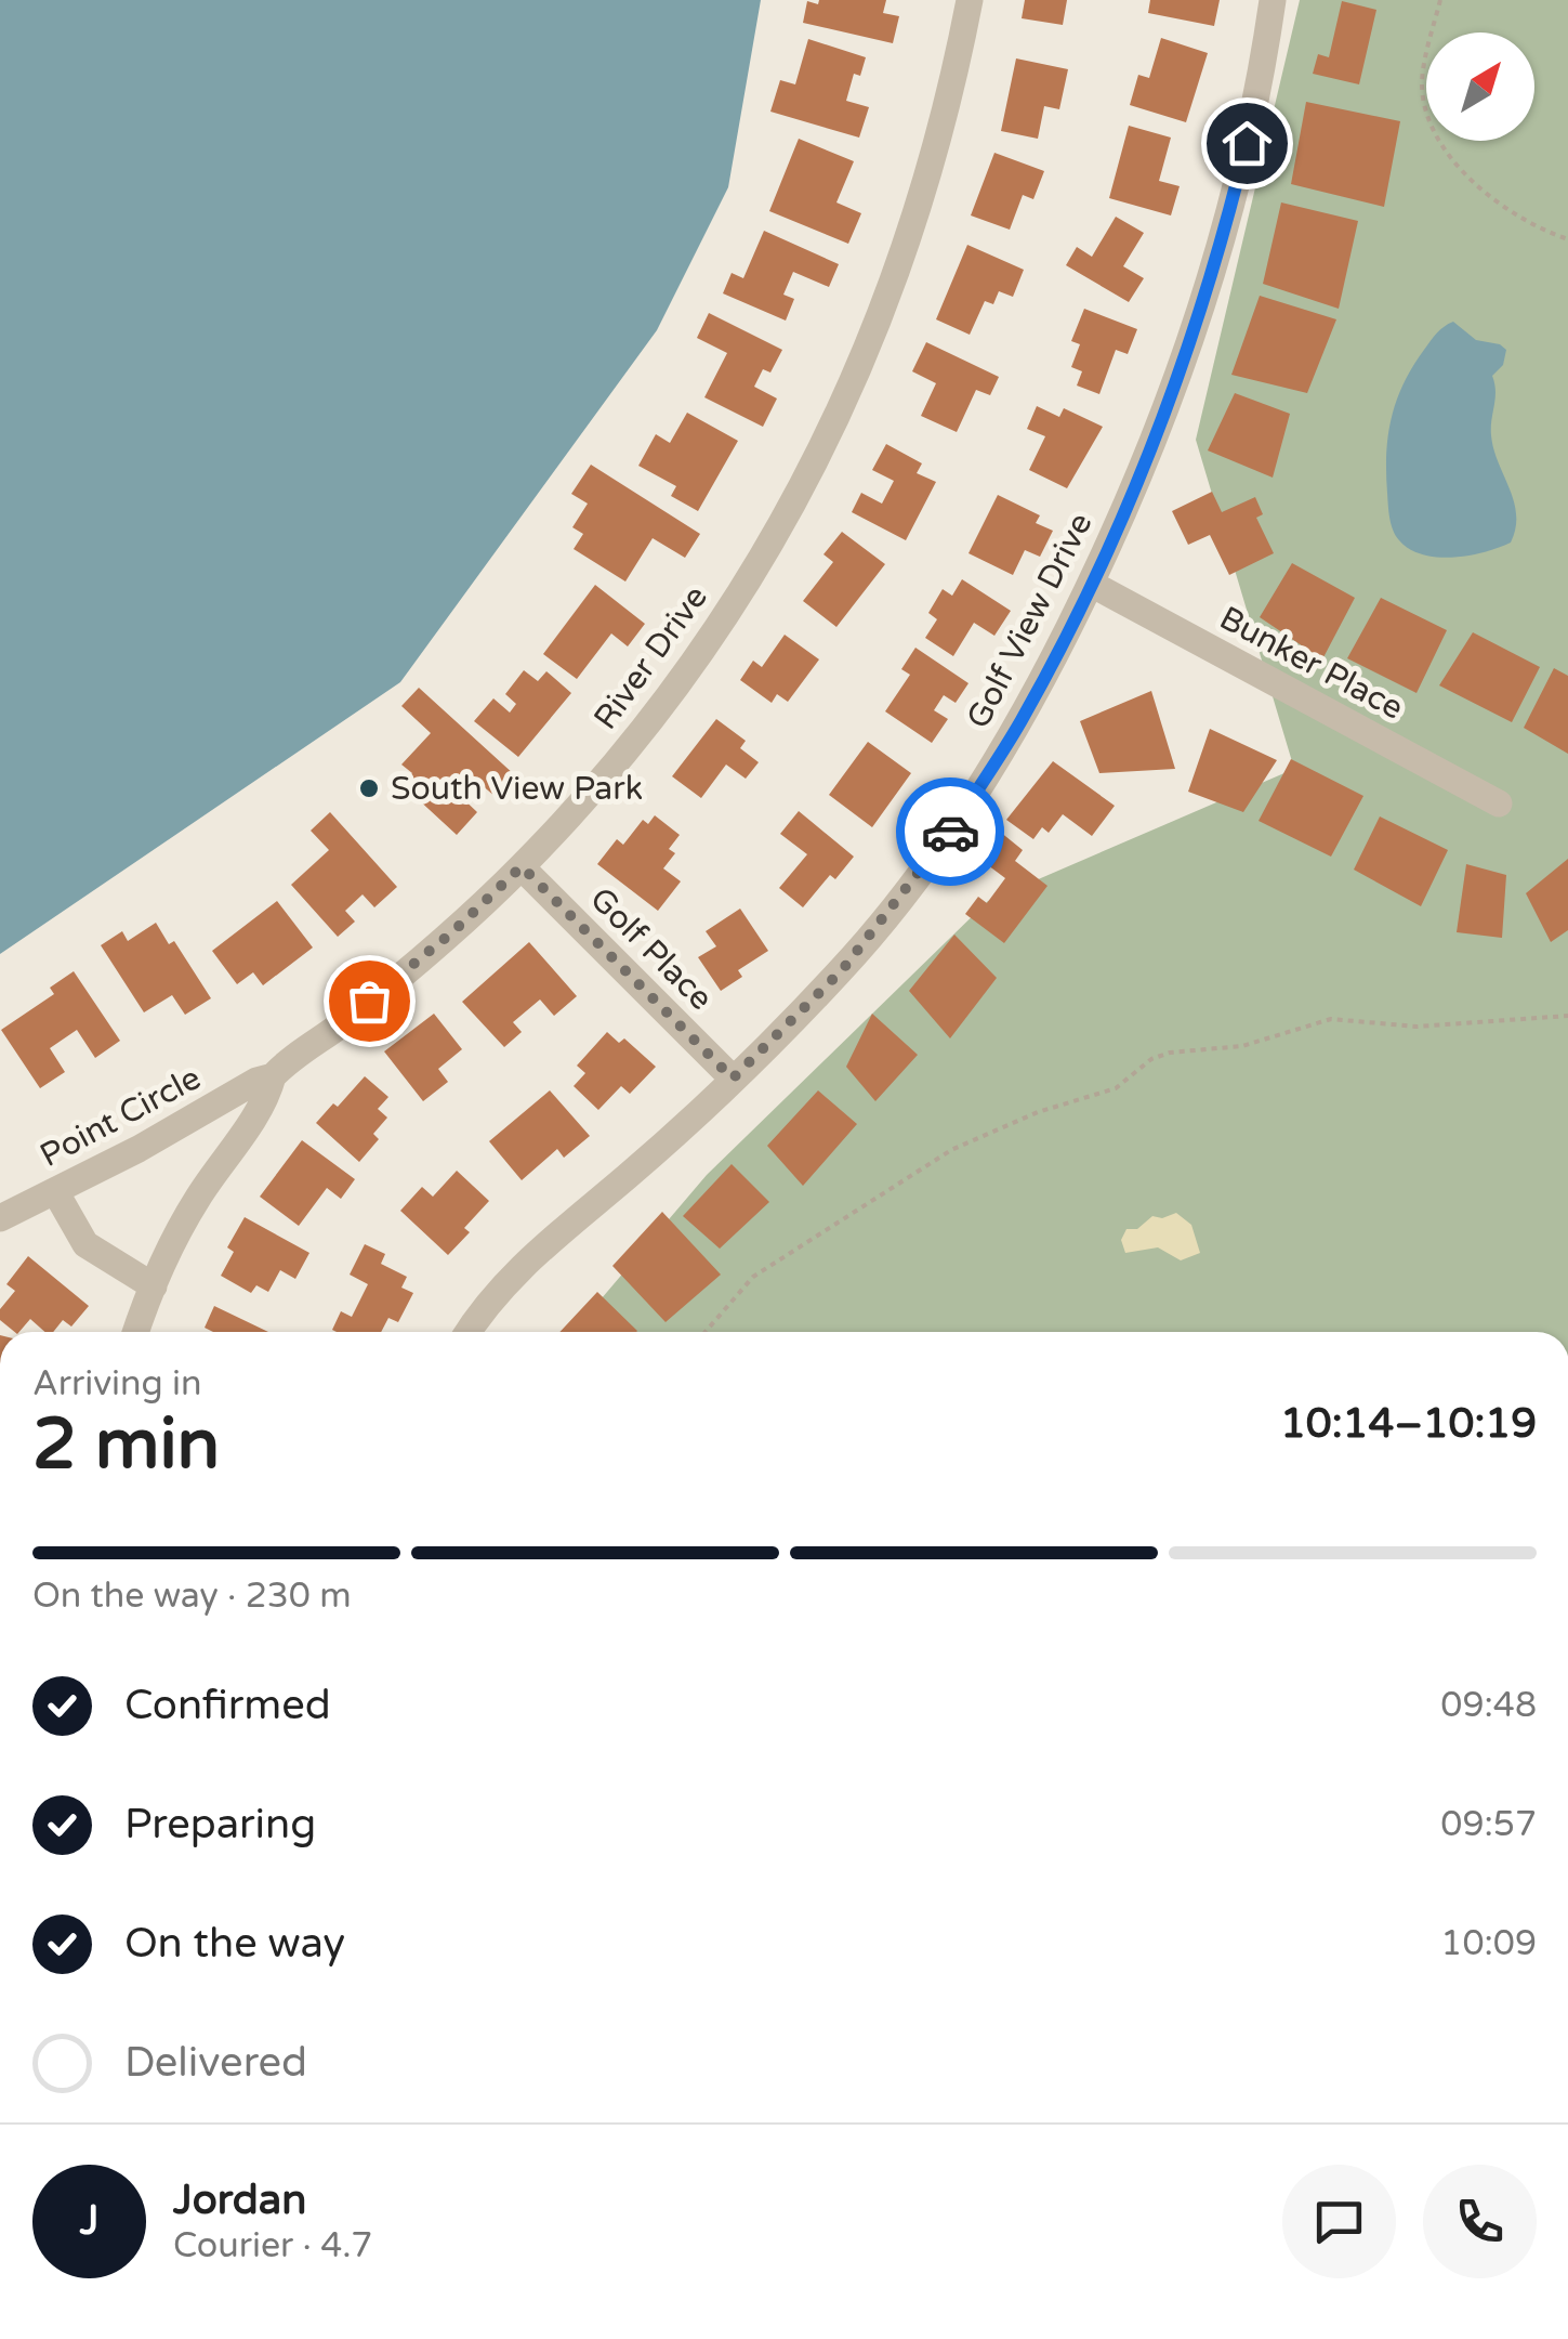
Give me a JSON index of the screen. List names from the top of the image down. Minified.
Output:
{"streets":{"street":["Golf View Drive","River Drive","Bunker Place","Golf Place","Point Circle"]},"crossings":[["Golf View Drive","Bunker Place"],["Golf View Drive","Golf Place"],["River Drive","Golf Place"],["River Drive","Point Circle"]],"places":["South View Park"],"north":"top right","page":{"heading":["2 min","Arriving in","10:14–10:19"],"panel":["Jordan","Courier · 4.7"],"bar":"On the way · 230 m","list":[["Confirmed","09:48"],["Preparing","09:57"],["On the way","10:09"],"Delivered"],"round":"J"}}
